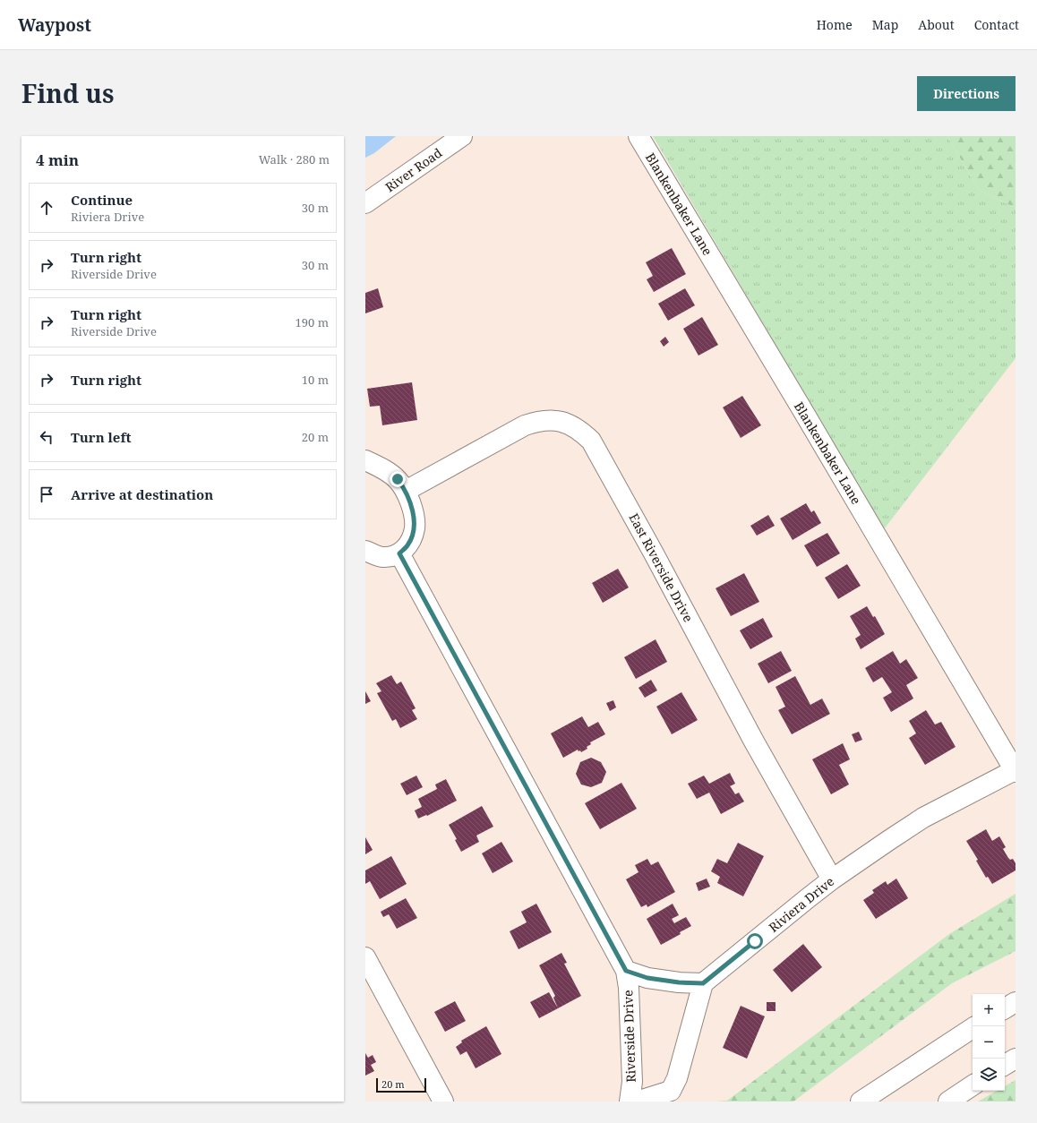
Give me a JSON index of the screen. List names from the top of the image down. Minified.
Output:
{"streets":{"main road":["River Road","Blankenbaker Lane","East Riverside Drive","Riviera Drive","Riverside Drive"]},"crossings":[["Blankenbaker Lane","Riviera Drive"],["East Riverside Drive","Riviera Drive"],["Riviera Drive","Riverside Drive"]],"scale_bar":"20 m","page":{"header":"Waypost","nav":["Home","Map","About","Contact"],"title":"Find us","buttons":"Directions","heading":["4 min","Walk · 280 m"],"list":[["Continue","Riviera Drive","30 m"],["Turn right","Riverside Drive","30 m"],["Turn right","Riverside Drive","190 m"],["Turn right","10 m"],["Turn left","20 m"],"Arrive at destination"],"map_buttons":["+","−"],"scale":"20 m"}}
